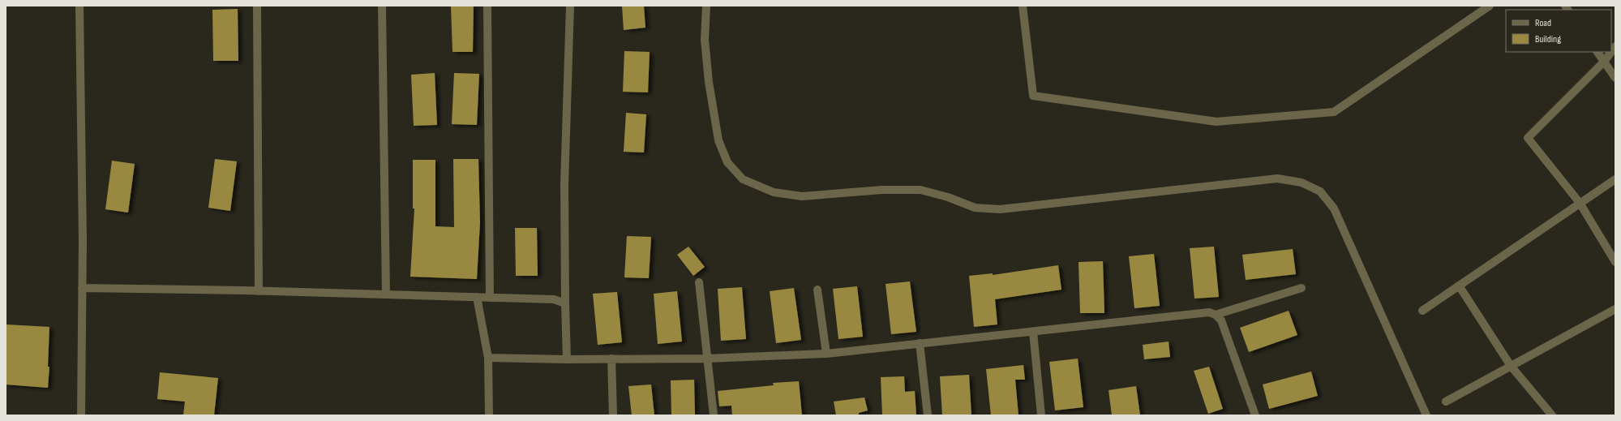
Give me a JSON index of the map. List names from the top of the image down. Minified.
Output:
{"legend":["Road","Building"]}
